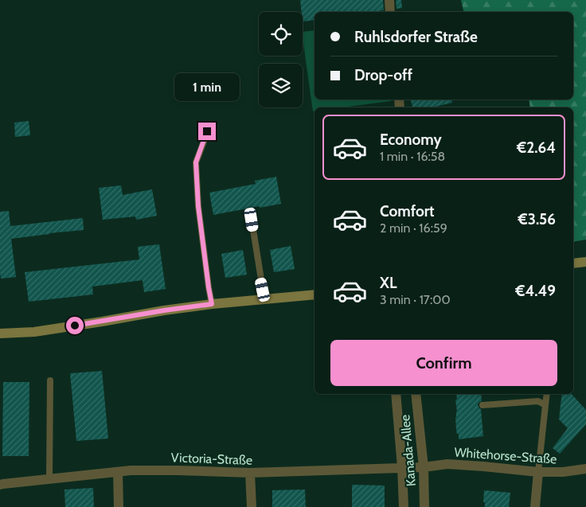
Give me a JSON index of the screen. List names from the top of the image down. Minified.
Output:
{"streets":{"street":["Kanada-Allee","Whitehorse-Straße","Victoria-Straße"]},"crossings":[["Kanada-Allee","Whitehorse-Straße"],["Kanada-Allee","Victoria-Straße"],["Whitehorse-Straße","Victoria-Straße"]],"page":{"banner":["Ruhlsdorfer Straße","Drop-off"],"bubble":"1 min","list":[{"name":"Economy","note":"1 min · 16:58","value":"€2.64"},{"name":"Comfort","note":"2 min · 16:59","value":"€3.56"},{"name":"XL","note":"3 min · 17:00","value":"€4.49"}],"buttons":"Confirm"}}
